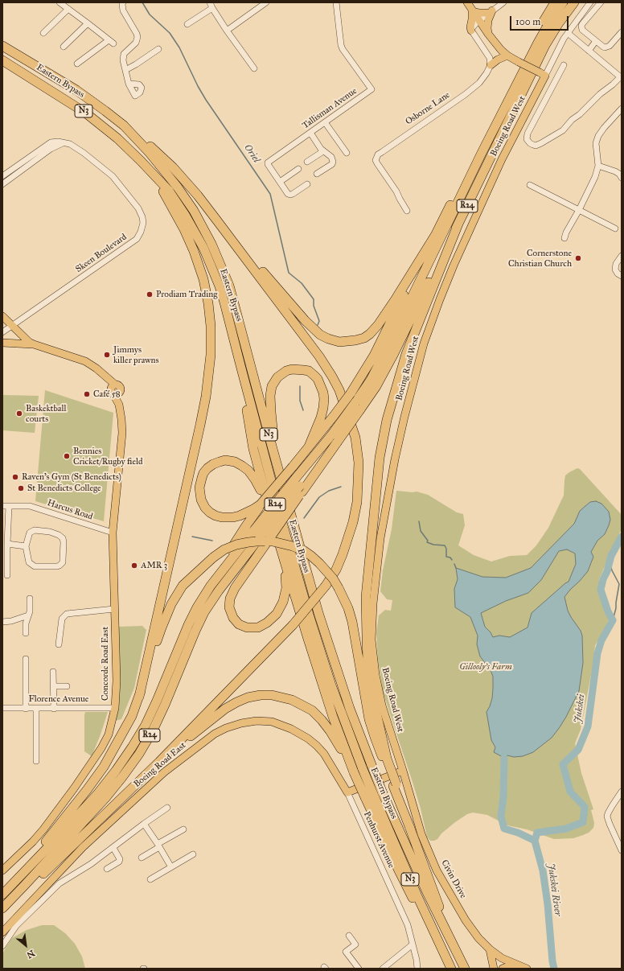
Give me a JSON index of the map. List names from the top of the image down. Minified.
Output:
{"streets":{"highway":["Eastern Bypass","N3","R24"],"main road":["Boeing Road West","Concorde Road East","Boeing Road East","Civin Drive"],"street":["Tallisman Avenue","Osborne Lane","Skeen Boulevard","Harcus Road","Florence Avenue","Penhurst Avenue"]},"crossings":[["Boeing Road West","Civin Drive"],["Skeen Boulevard","Concorde Road East"],["Harcus Road","Concorde Road East"],["Concorde Road East","Florence Avenue"],["Boeing Road East","Penhurst Avenue"]],"water":["Oriel","Jukskei","Jukskei River"],"parks":["Gillooly's Farm"],"places":["Cornerstone Christian Church","Prodiam Trading","Jimmys killer prawns","Café 58","Baskektball courts","Bennies Cricket/Rugby field","Raven's Gym (St Benedicts)","St Benedicts College","AMR 3"],"scale_bar":"100 m","north":"bottom right"}
